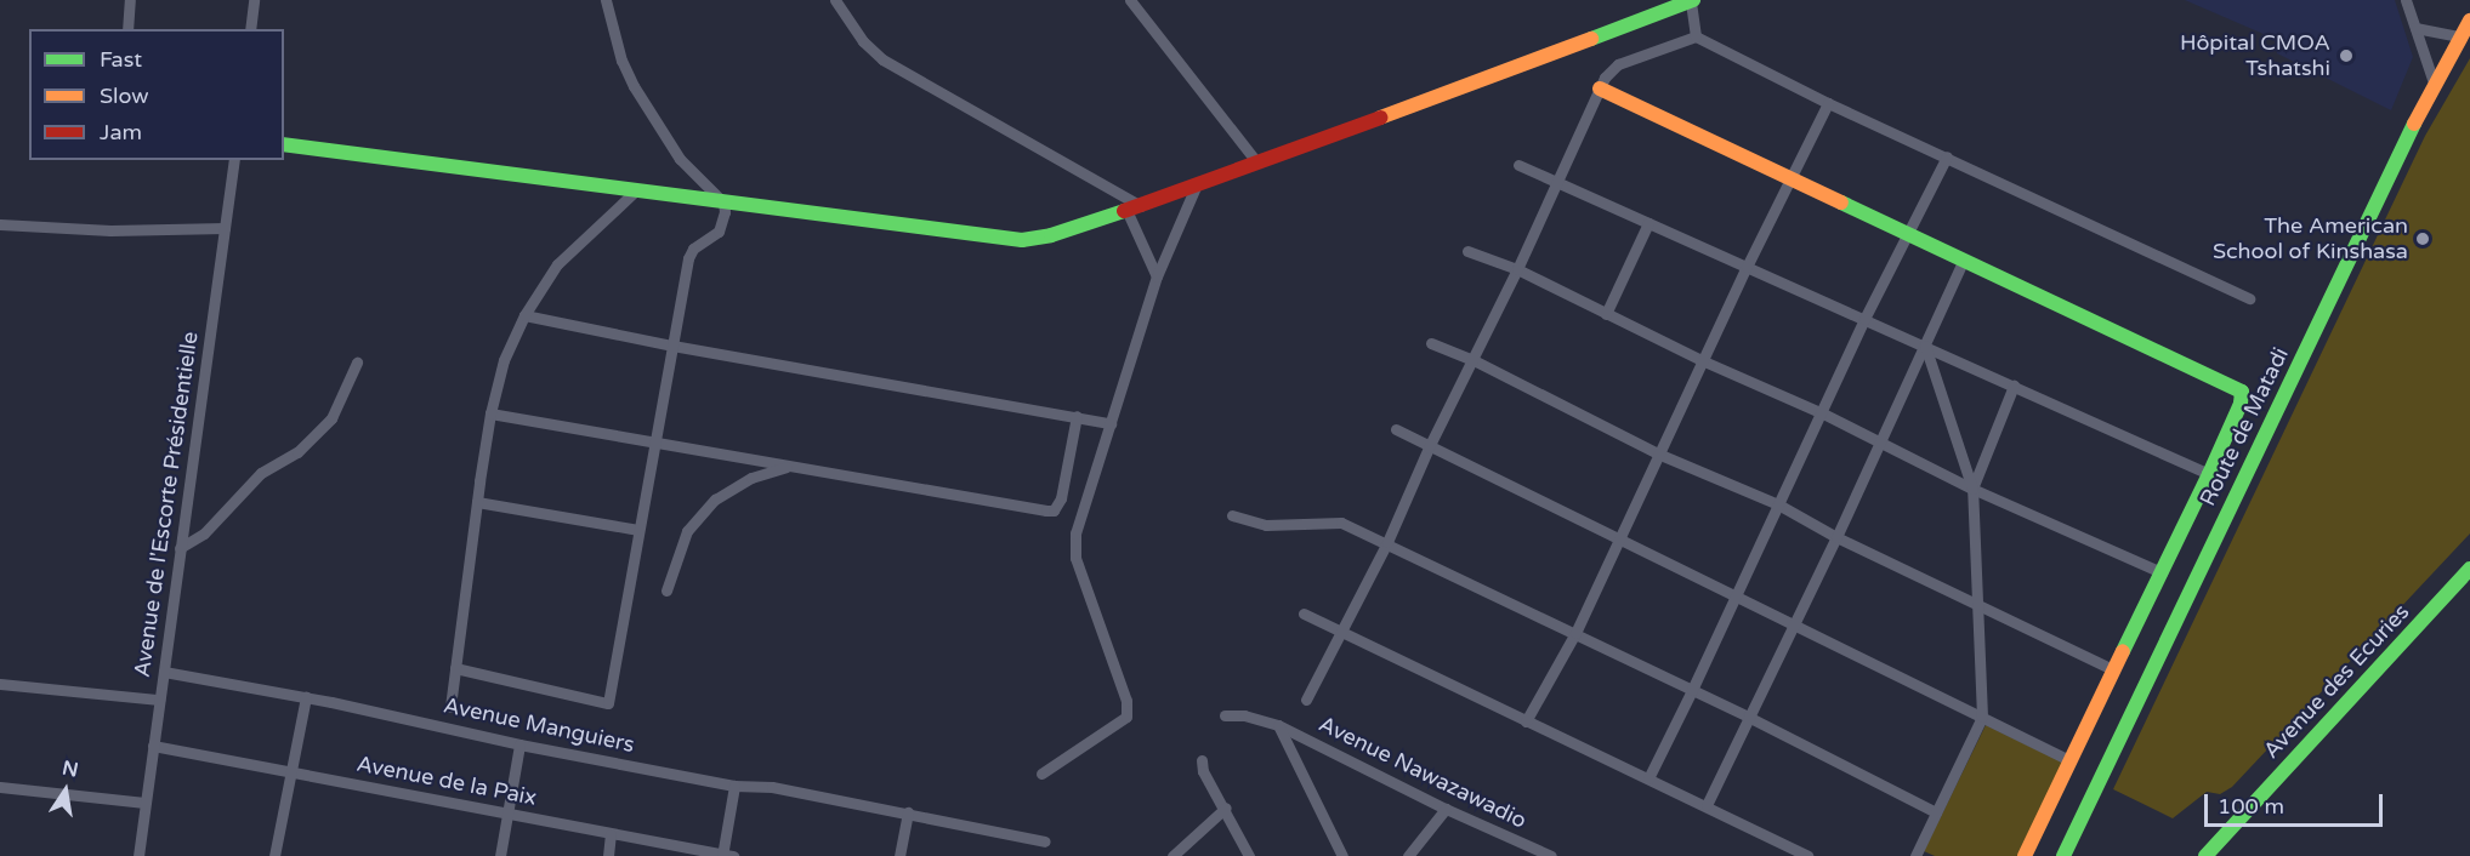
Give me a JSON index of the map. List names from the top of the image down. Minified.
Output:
{"streets":{"street":["Route de Matadi","Avenue de l'Escorte Présidentielle","Avenue des Ecuries","Avenue Manguiers","Avenue Nawazawadio","Avenue de la Paix"]},"crossings":[["Avenue de l'Escorte Présidentielle","Avenue Manguiers"],["Avenue de l'Escorte Présidentielle","Avenue de la Paix"]],"places":["Hôpital CMOA Tshatshi","The American School of Kinshasa"],"legend":["Fast","Slow","Jam"],"scale_bar":"100 m","north":"top"}
